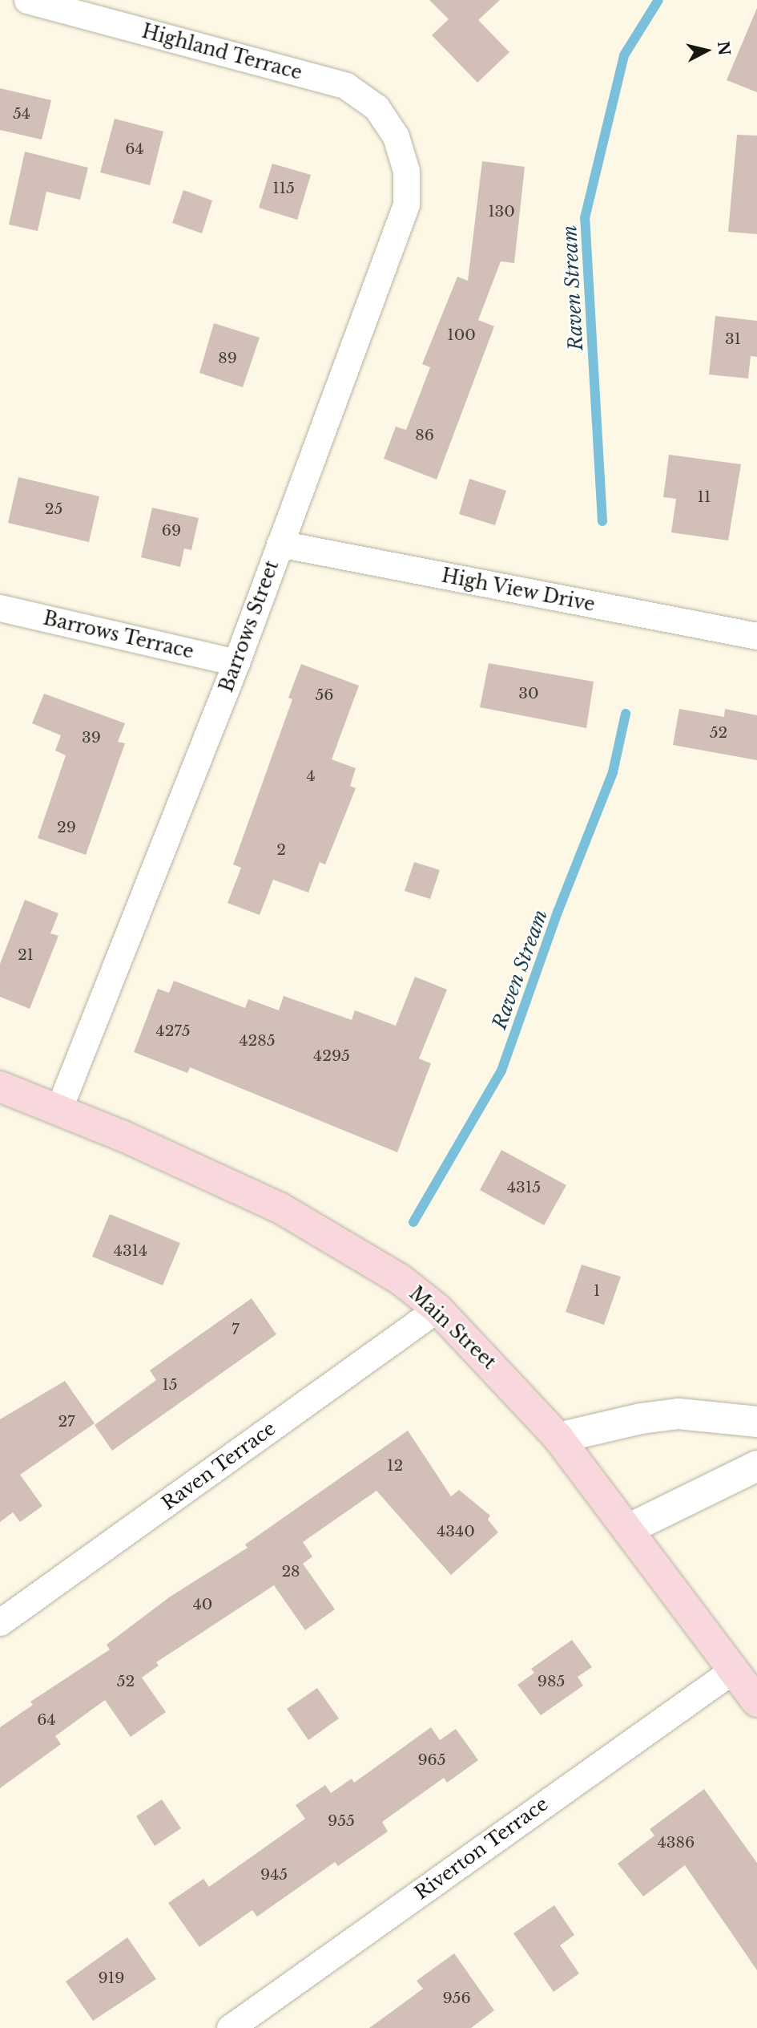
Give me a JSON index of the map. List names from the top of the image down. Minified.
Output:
{"streets":{"main road":["Main Street"],"street":["Highland Terrace","High View Drive","Barrows Street","Barrows Terrace","Raven Terrace","Riverton Terrace"]},"crossings":[["Highland Terrace","Barrows Street"],["High View Drive","Barrows Street"],["Barrows Street","Barrows Terrace"],["Barrows Street","Main Street"],["Main Street","Raven Terrace"],["Main Street","Riverton Terrace"]],"water":["Raven Stream"],"house_numbers":["54","64","115","130","100","31","89","86","11","25","69","30","56","52","39","4","29","2","21","4275","4285","4295","4315","4314","1","7","15","27","12","4340","28","40","52","985","64","965","955","4386","945","919","956"],"north":"right"}
